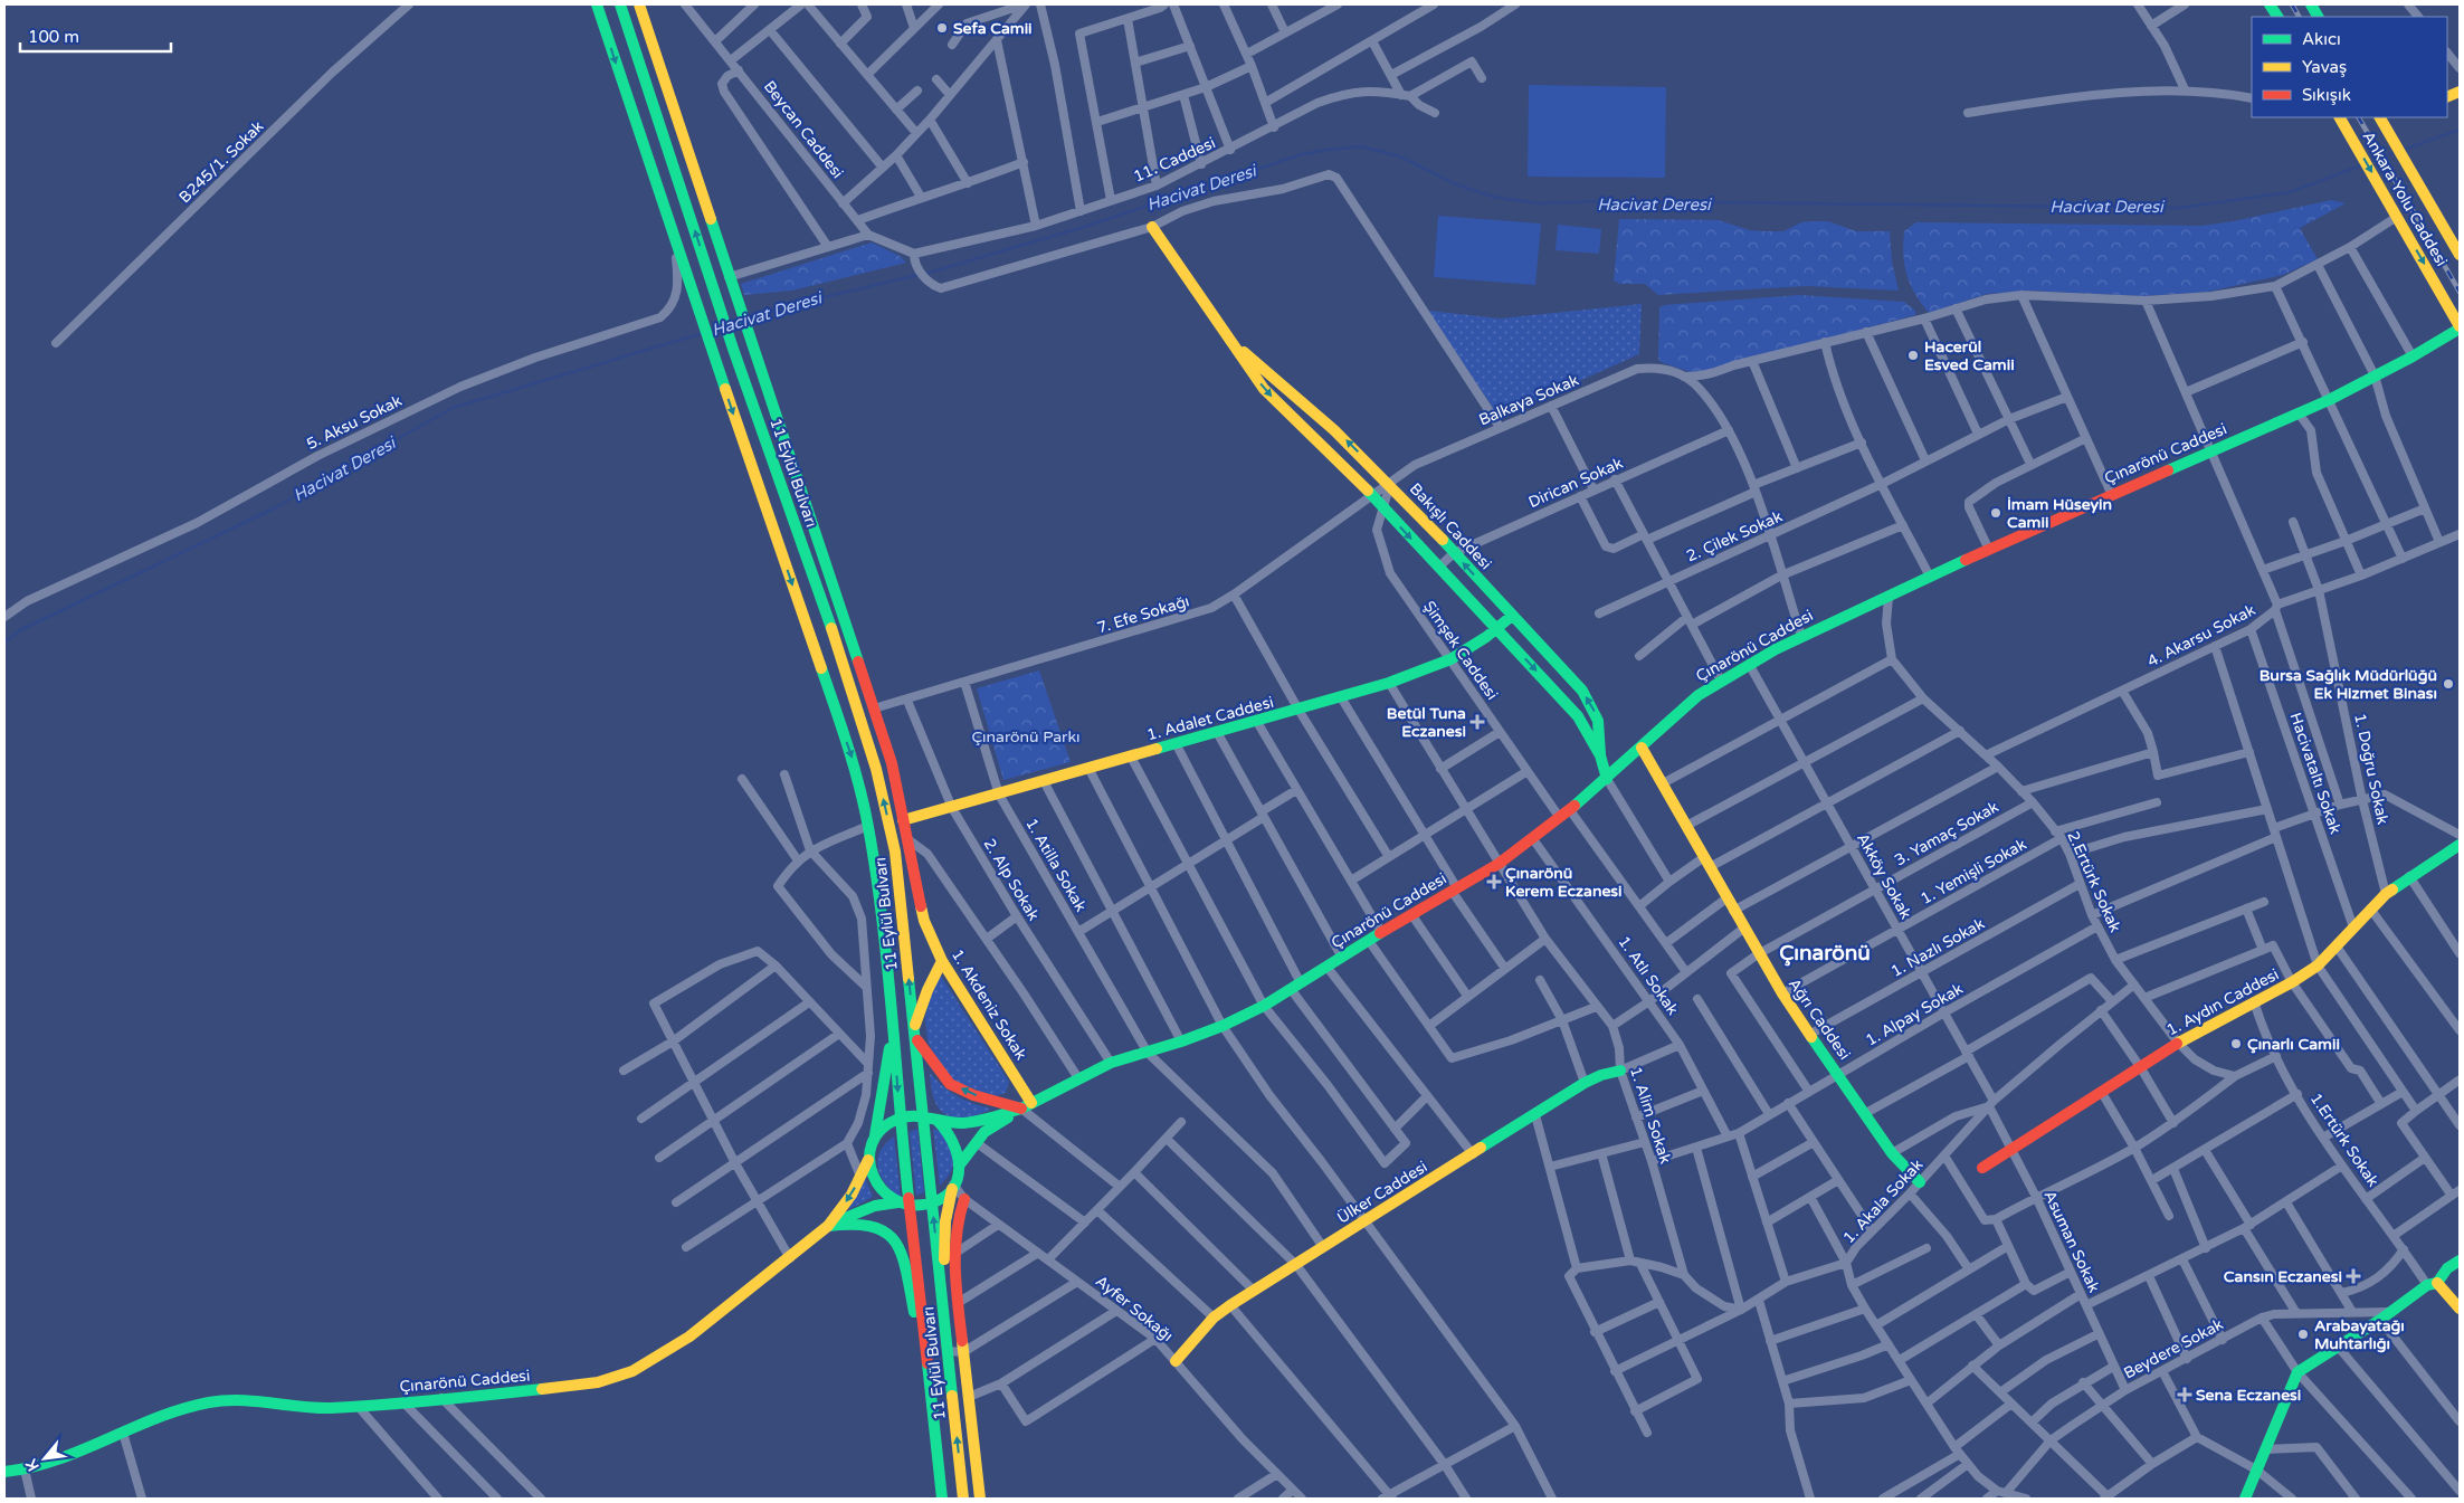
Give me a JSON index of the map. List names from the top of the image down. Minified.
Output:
{"streets":{"main road":["Ankara Yolu Caddesi","Çınarönü Caddesi","11 Eylül Bulvarı","Bakışlı Caddesi","1. Adalet Caddesi","1. Aydın Caddesi","1. Akdeniz Sokak","Ağrı Caddesi","Ülker Caddesi"],"street":["Beycan Caddesi","11. Caddesi","B245/1. Sokak","Balkaya Sokak","5. Aksu Sokak","Dirican Sokak","2. Çilek Sokak","7. Efe Sokağı","4. Akarsu Sokak","Şimşek Caddesi","1. Doğru Sokak","Hacivataltı Sokak","3. Yamaç Sokak","1. Atilla Sokak","1. Yemişli Sokak","Akköy Sokak","2. Alp Sokak","2.Ertürk Sokak","1. Nazlı Sokak","1. Atlı Sokak","1. Alpay Sokak","1. Alim Sokak","1.Ertürk Sokak","1. Akala Sokak","Asuman Sokak","Ayfer Sokağı","Beydere Sokak"]},"crossings":[["Ankara Yolu Caddesi","Çınarönü Caddesi"],["Balkaya Sokak","Bakışlı Caddesi"],["Balkaya Sokak","7. Efe Sokağı"],["Balkaya Sokak","Şimşek Caddesi"],["5. Aksu Sokak","11 Eylül Bulvarı"],["Çınarönü Caddesi","Bakışlı Caddesi"],["Çınarönü Caddesi","Şimşek Caddesi"],["Çınarönü Caddesi","1. Atilla Sokak"],["Çınarönü Caddesi","Akköy Sokak"],["Çınarönü Caddesi","2. Alp Sokak"],["Çınarönü Caddesi","2.Ertürk Sokak"],["Çınarönü Caddesi","1. Atlı Sokak"],["Çınarönü Caddesi","1. Akdeniz Sokak"],["Çınarönü Caddesi","Ağrı Caddesi"],["Çınarönü Caddesi","1. Alim Sokak"],["Dirican Sokak","Bakışlı Caddesi"],["Bakışlı Caddesi","7. Efe Sokağı"],["Bakışlı Caddesi","Şimşek Caddesi"],["Bakışlı Caddesi","1. Adalet Caddesi"],["7. Efe Sokağı","Şimşek Caddesi"],["7. Efe Sokağı","1. Atilla Sokak"],["7. Efe Sokağı","2. Alp Sokak"],["7. Efe Sokağı","1. Akdeniz Sokak"],["4. Akarsu Sokak","1. Doğru Sokak"],["4. Akarsu Sokak","Hacivataltı Sokak"],["4. Akarsu Sokak","2.Ertürk Sokak"],["Şimşek Caddesi","1. Adalet Caddesi"],["1. Adalet Caddesi","1. Atilla Sokak"],["1. Adalet Caddesi","2. Alp Sokak"],["1. Adalet Caddesi","1. Akdeniz Sokak"],["1. Adalet Caddesi","1. Alim Sokak"],["1. Doğru Sokak","1. Aydın Caddesi"],["Hacivataltı Sokak","1. Aydın Caddesi"],["3. Yamaç Sokak","Akköy Sokak"],["3. Yamaç Sokak","2.Ertürk Sokak"],["3. Yamaç Sokak","1. Alpay Sokak"],["3. Yamaç Sokak","Ağrı Caddesi"],["1. Atilla Sokak","Ülker Caddesi"],["1. Yemişli Sokak","Akköy Sokak"],["1. Yemişli Sokak","2.Ertürk Sokak"],["1. Yemişli Sokak","Ağrı Caddesi"],["Akköy Sokak","1. Nazlı Sokak"],["Akköy Sokak","1. Alpay Sokak"],["Akköy Sokak","1. Akala Sokak"],["Akköy Sokak","Asuman Sokak"],["2.Ertürk Sokak","1. Nazlı Sokak"],["2.Ertürk Sokak","1. Aydın Caddesi"],["2.Ertürk Sokak","1. Alpay Sokak"],["2.Ertürk Sokak","1. Akala Sokak"],["1. Nazlı Sokak","Ağrı Caddesi"],["1. Atlı Sokak","1. Alpay Sokak"],["1. Aydın Caddesi","1.Ertürk Sokak"],["1. Aydın Caddesi","Asuman Sokak"],["1. Alpay Sokak","Ağrı Caddesi"],["1. Alpay Sokak","1. Alim Sokak"],["Ağrı Caddesi","1. Akala Sokak"],["1. Alim Sokak","Ülker Caddesi"],["Ülker Caddesi","Ayfer Sokağı"],["1. Akala Sokak","Asuman Sokak"],["Asuman Sokak","Beydere Sokak"]],"districts":["Çınarönü"],"water":["Hacivat Deresi"],"parks":["Çınarönü Parkı"],"places":{"other":["Sefa Camii","Hacerül Esved Camii","İmam Hüseyin Camii","Bursa Sağlık Müdürlüğü Ek Hizmet Binası","Çınarlı Camii","Arabayatağı Muhtarlığı"],"health":["Betül Tuna Eczanesi","Çınarönü Kerem Eczanesi","Cansın Eczanesi","Sena Eczanesi"]},"legend":["Akıcı","Yavaş","Sıkışık"],"scale_bar":"100 m","north":"bottom left"}
